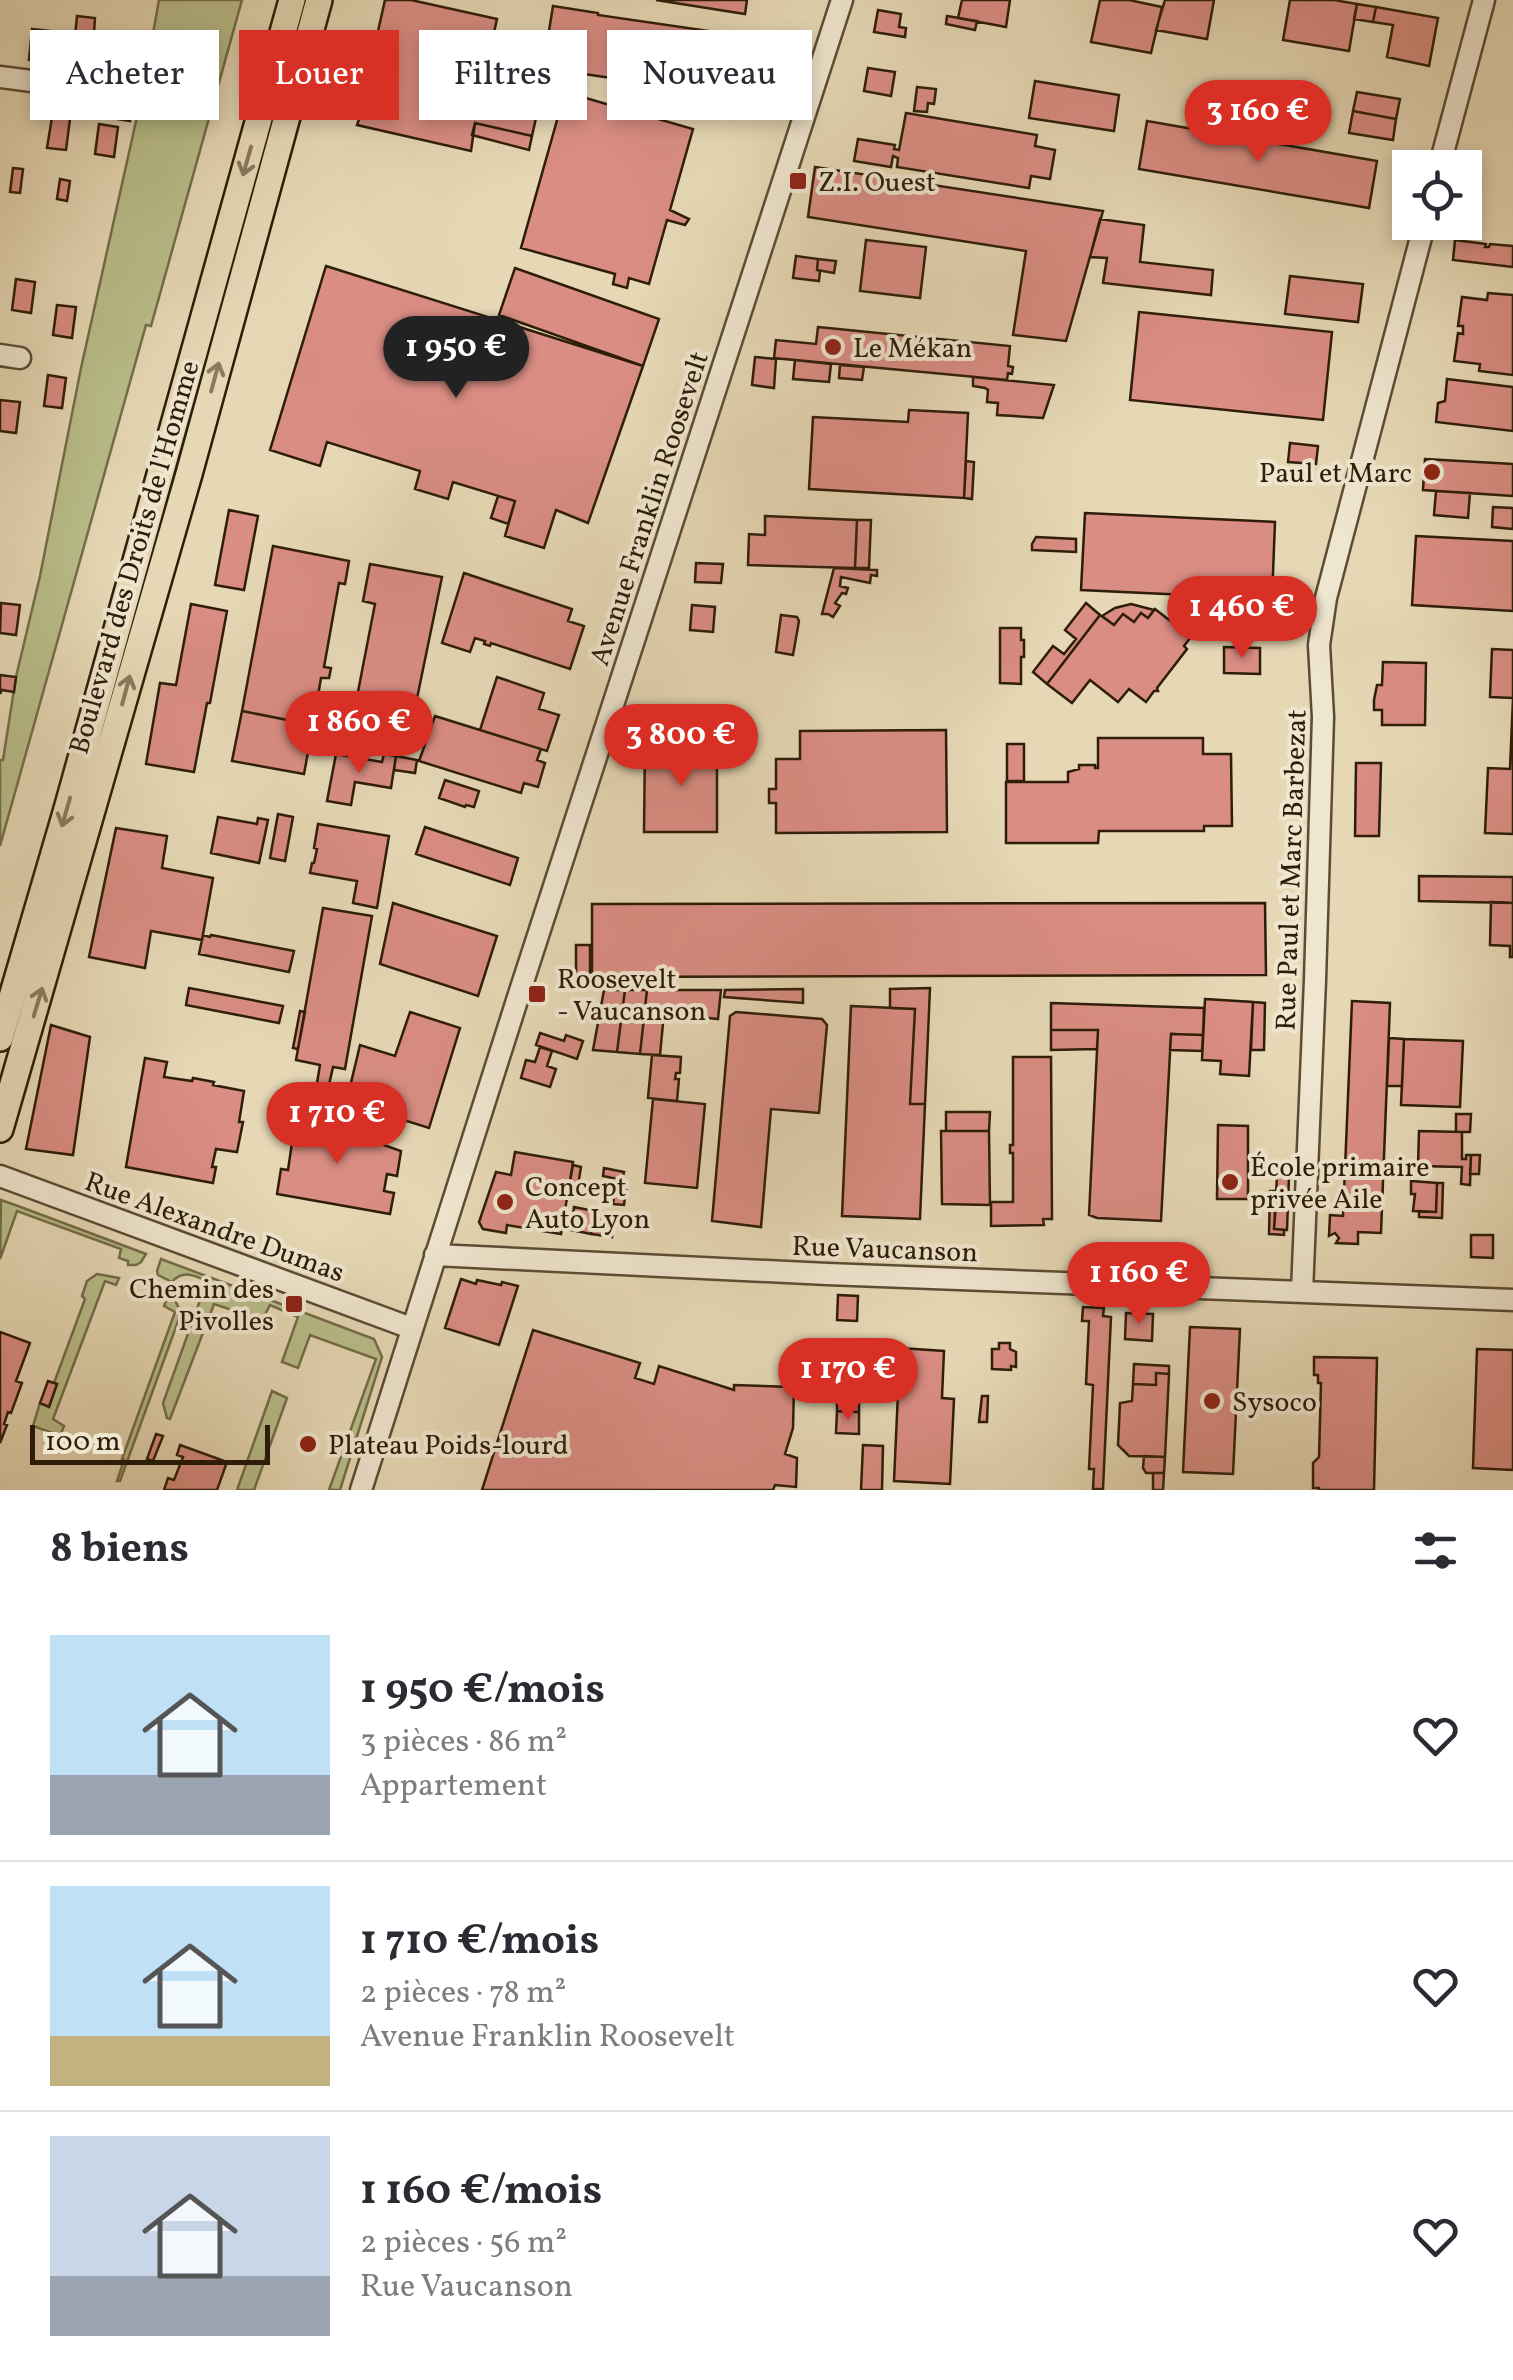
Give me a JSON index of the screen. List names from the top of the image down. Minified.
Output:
{"streets":{"main road":["Boulevard des Droits de l'Homme"],"street":["Avenue Franklin Roosevelt","Rue Paul et Marc Barbezat","Rue Alexandre Dumas","Rue Vaucanson"]},"crossings":[["Avenue Franklin Roosevelt","Rue Alexandre Dumas"],["Avenue Franklin Roosevelt","Rue Vaucanson"],["Rue Paul et Marc Barbezat","Rue Vaucanson"]],"places":{"transit":["Z.I. Ouest","Roosevelt - Vaucanson","Chemin des Pivolles"],"other":["Le Mékan","Paul et Marc","École primaire privée Aile","Concept Auto Lyon","Sysoco","Plateau Poids-lourd"]},"scale_bar":"100 m","page":{"chip":["Acheter","Louer","Filtres","Nouveau"],"price":["3 160 €","1 950 €","1 460 €","1 860 €","3 800 €","1 710 €","1 160 €","1 170 €"],"scale":"100 m","heading":"8 biens","list":[{"name":"1 950 €/mois","note":"3 pièces · 86 m² · Appartement"},{"name":"1 710 €/mois","note":"2 pièces · 78 m² · Avenue Franklin Roosevelt"},{"name":"1 160 €/mois","note":"2 pièces · 56 m² · Rue Vaucanson"}]}}
